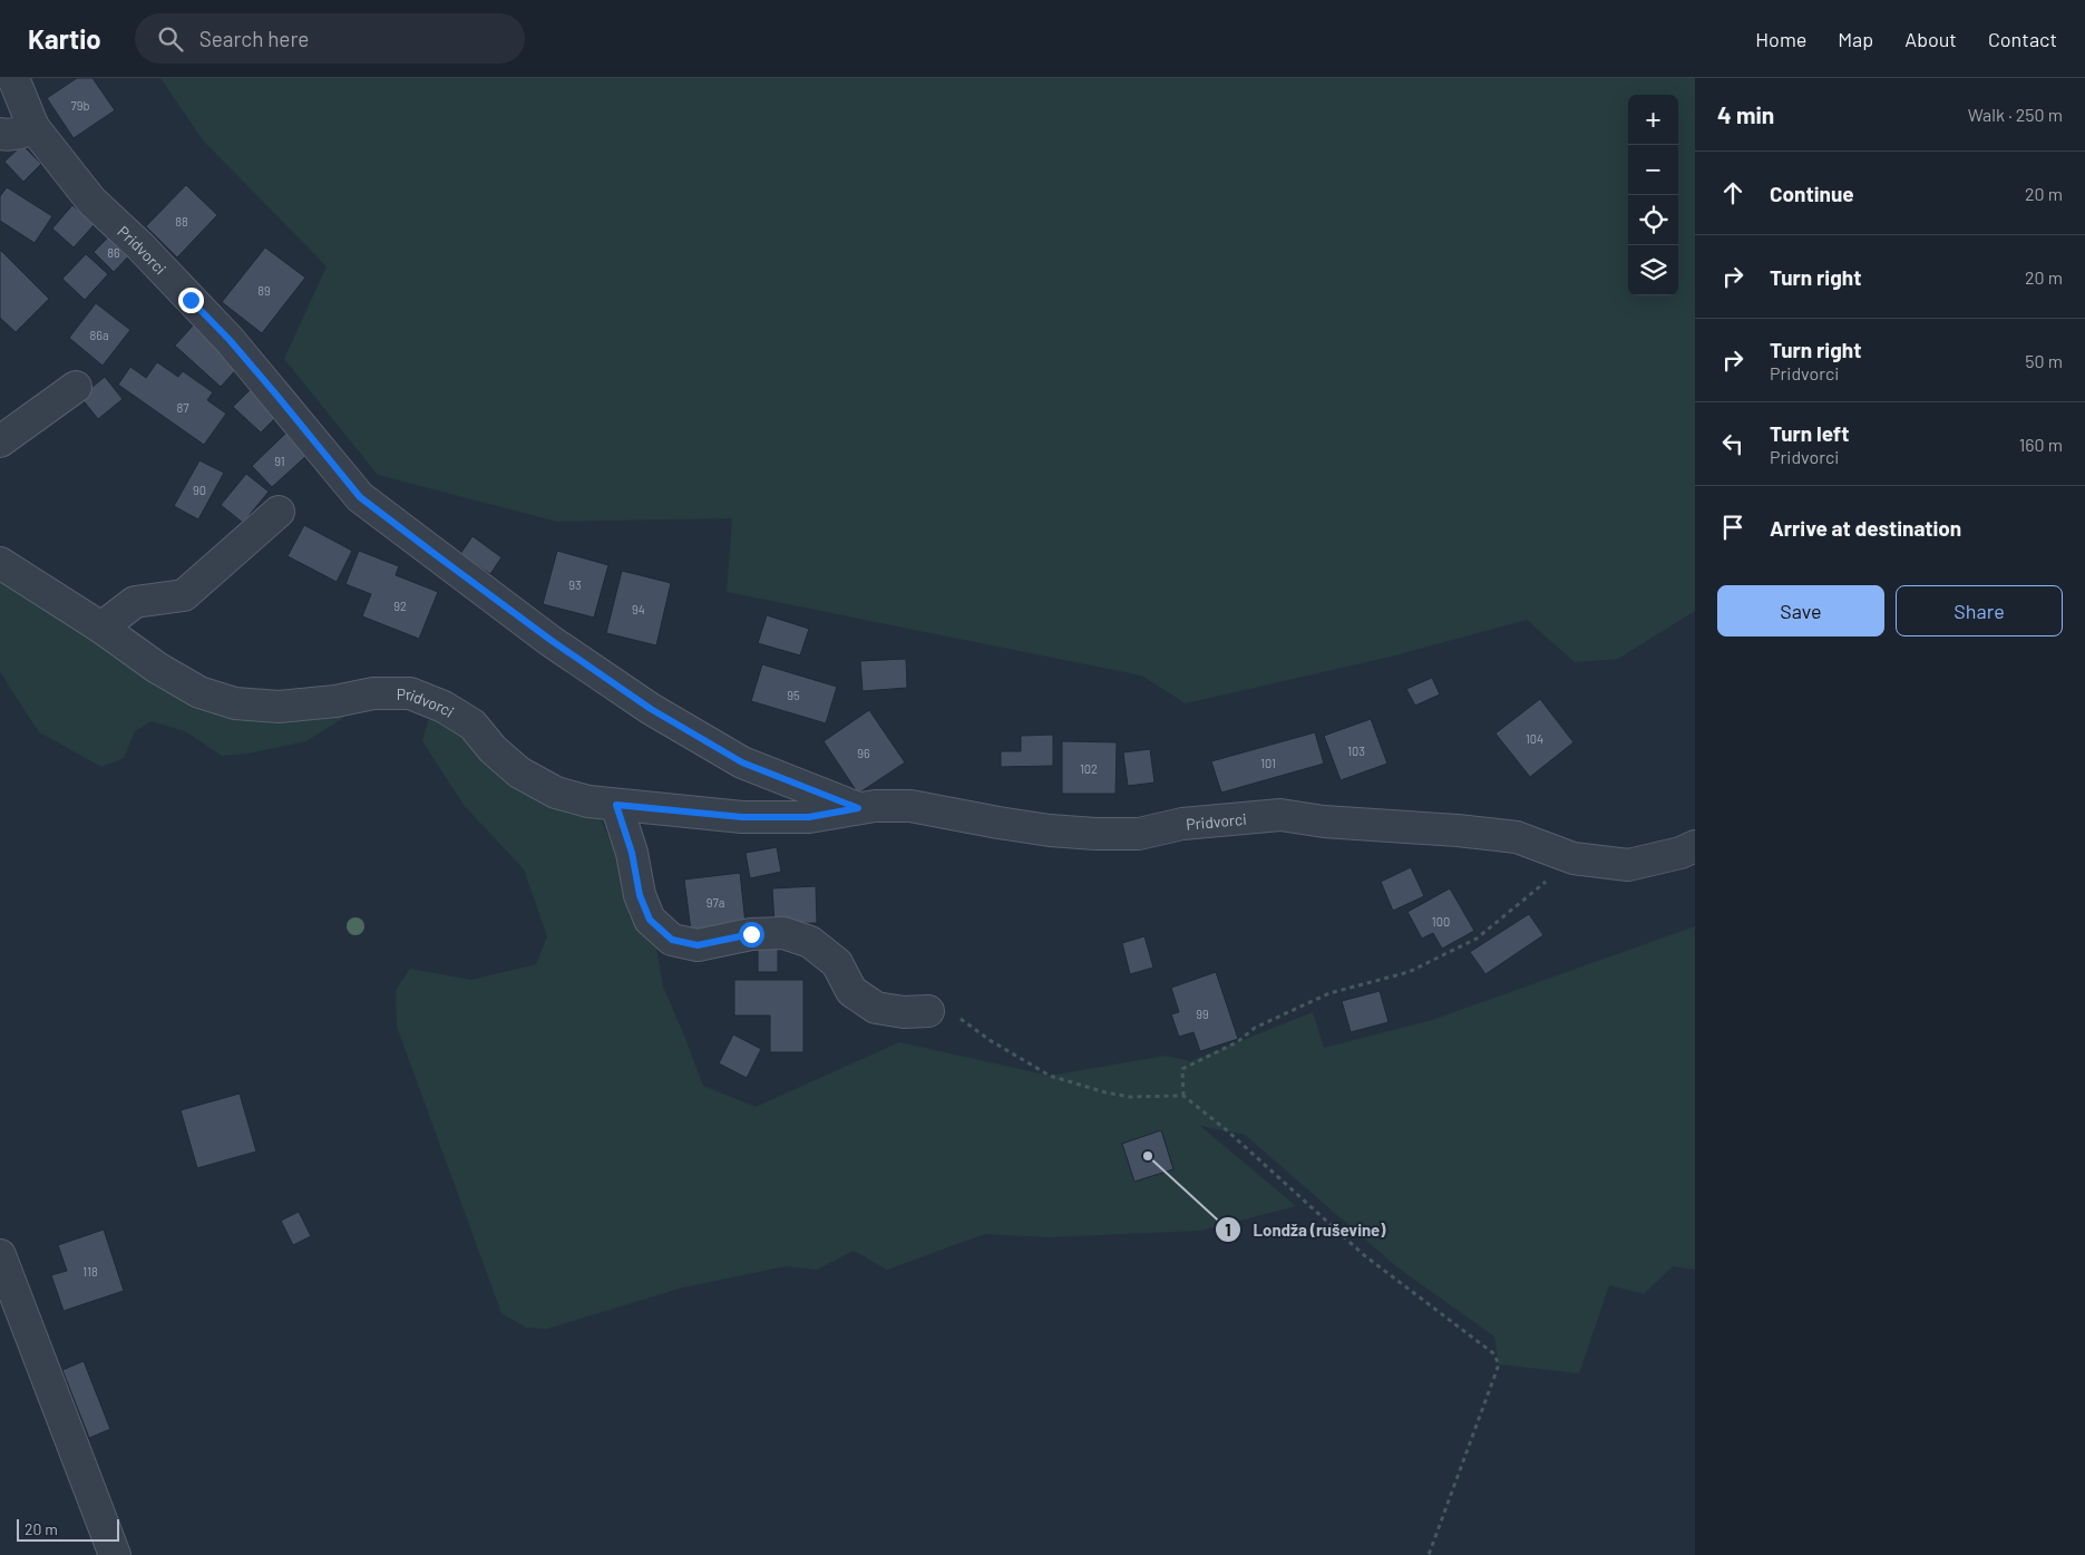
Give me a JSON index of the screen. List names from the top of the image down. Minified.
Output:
{"streets":{"street":["Pridvorci"]},"places":["Londža (ruševine)"],"house_numbers":["79b","88","86","89","86a","87","91","90","93","92","94","95","104","103","96","101","102","97a","100","99","118"],"scale_bar":"20 m","page":{"header":"Kartio","search":"Search here","nav":["Home","Map","About","Contact"],"heading":["4 min","Walk · 250 m"],"map_buttons":["+","−"],"list":[["Continue","20 m"],["Turn right","20 m"],["Turn right","Pridvorci","50 m"],["Turn left","Pridvorci","160 m"],"Arrive at destination"],"buttons":["Save","Share"],"scale":"20 m"}}
